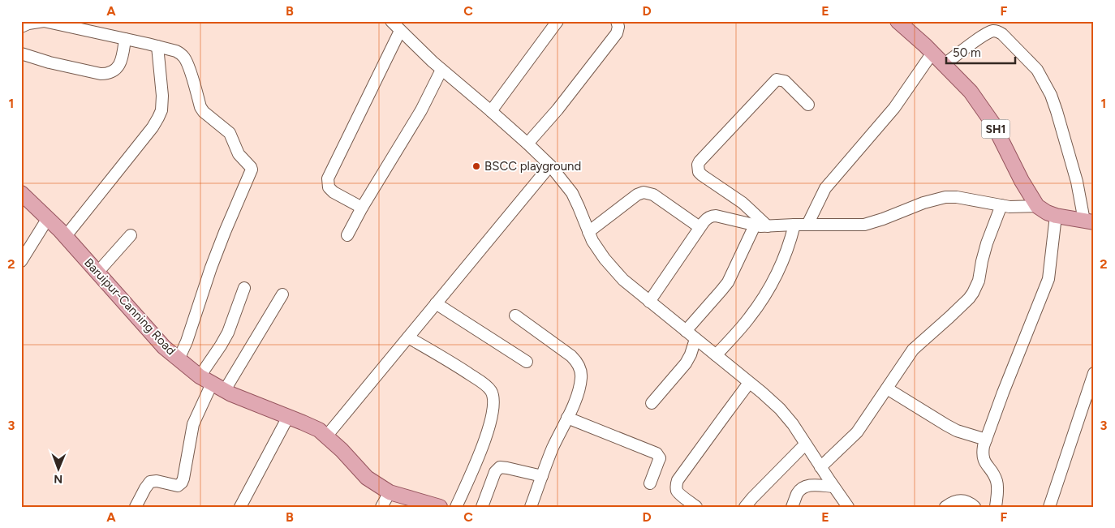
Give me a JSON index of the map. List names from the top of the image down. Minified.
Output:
{"streets":{"main road":["SH1","Baruipur-Canning Road"]},"places":["BSCC playground"],"scale_bar":"50 m","north":"bottom","grid":{"columns":["A","B","C","D","E","F"],"rows":["1","2","3"]}}
